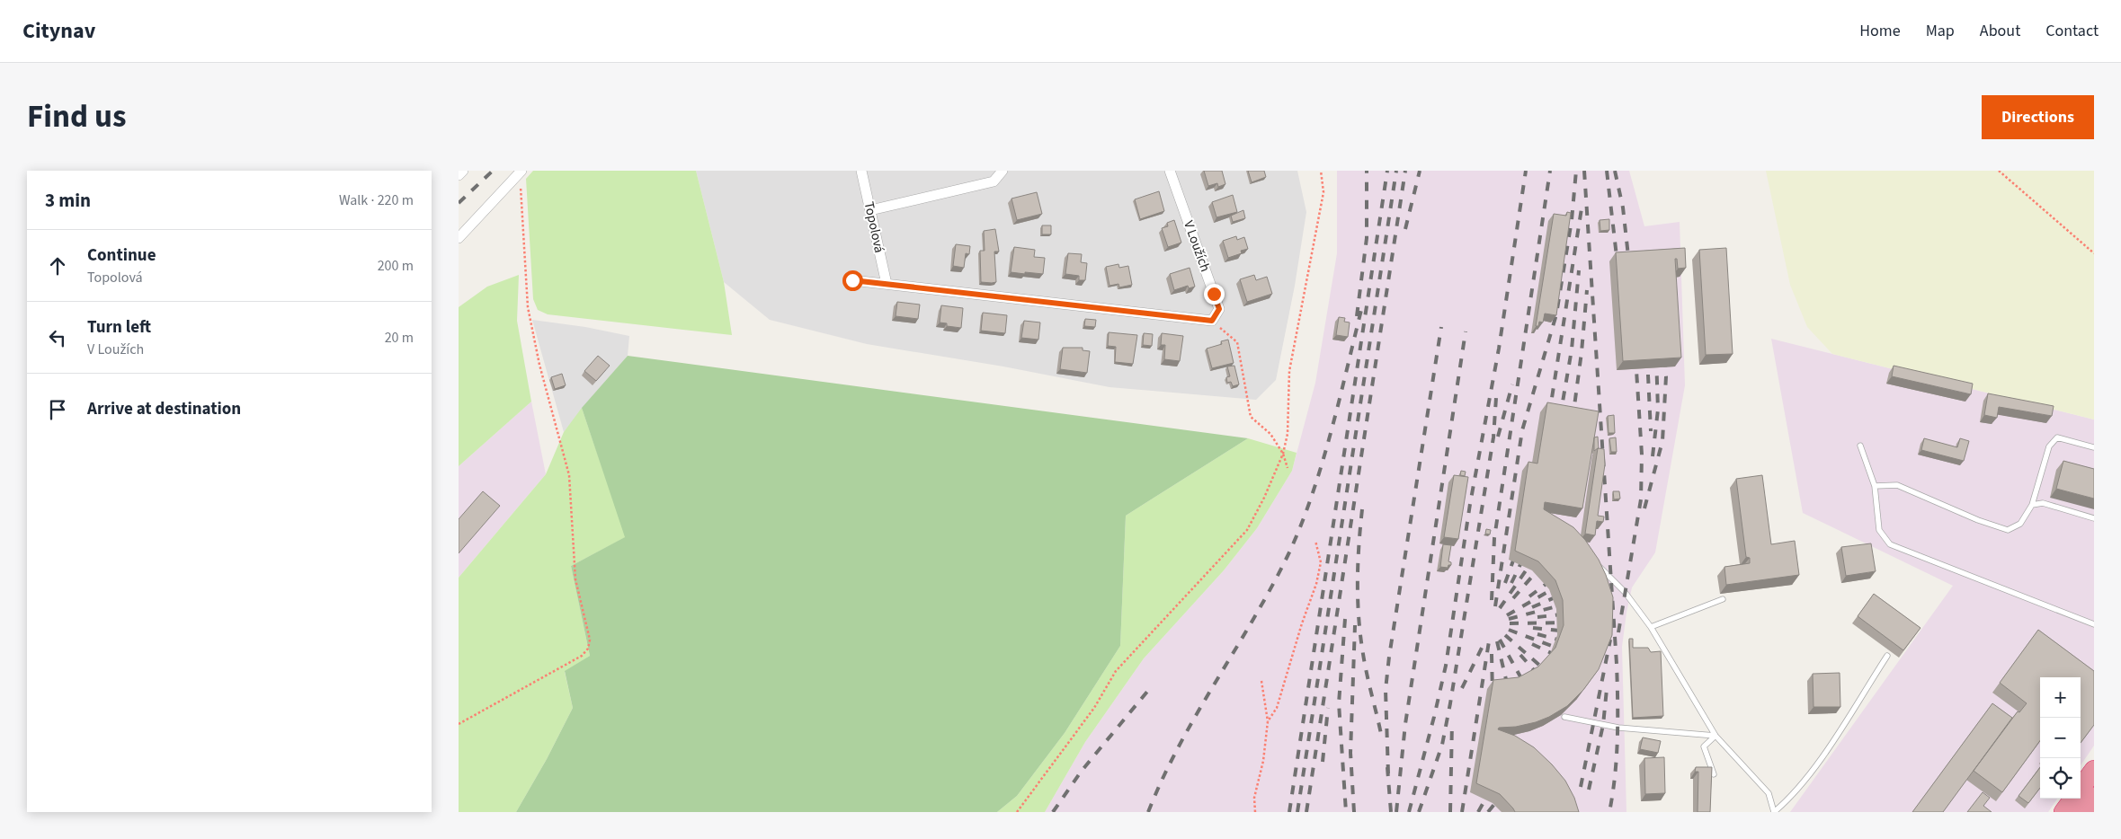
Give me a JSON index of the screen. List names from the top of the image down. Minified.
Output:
{"streets":{"street":["Topolová","V Loužích"]},"page":{"header":"Citynav","nav":["Home","Map","About","Contact"],"title":"Find us","buttons":"Directions","heading":["3 min","Walk · 220 m"],"list":[["Continue","Topolová","200 m"],["Turn left","V Loužích","20 m"],"Arrive at destination"],"map_buttons":["+","−"]}}
